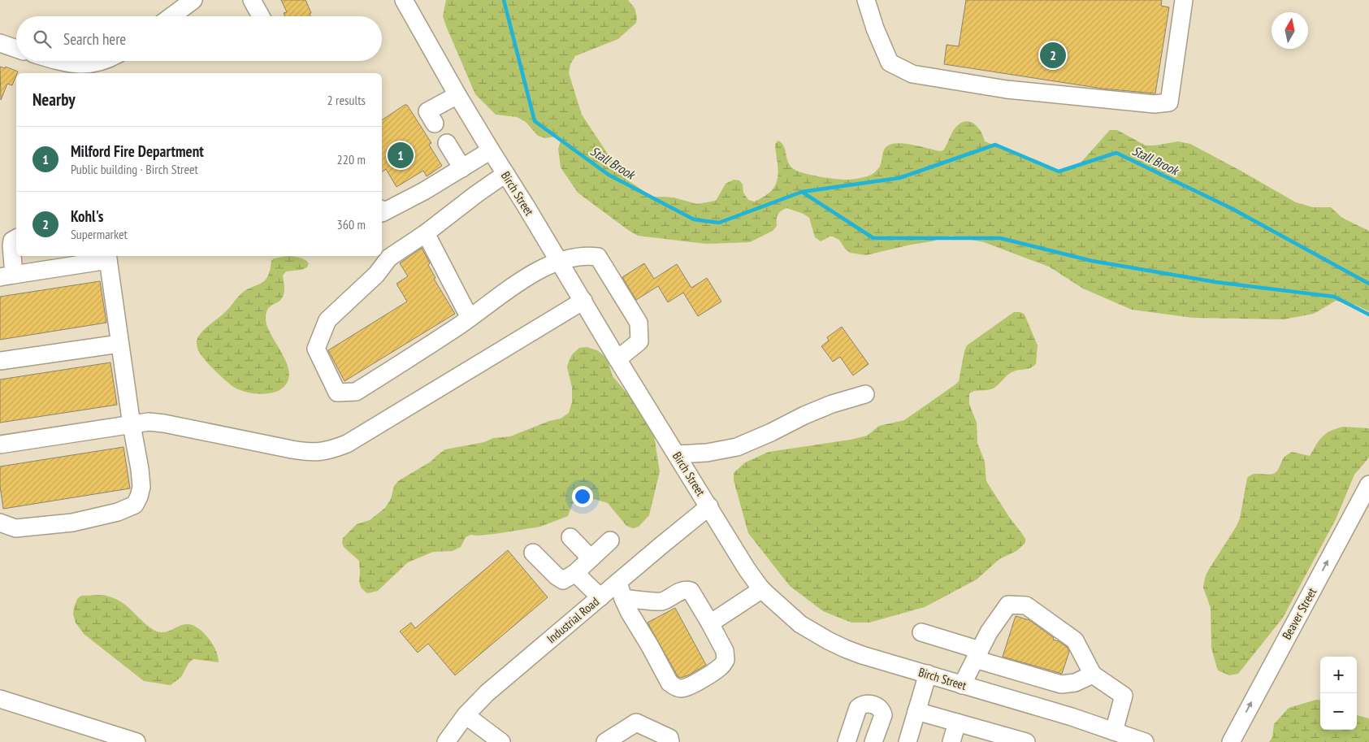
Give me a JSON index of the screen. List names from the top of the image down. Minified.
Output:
{"streets":{"street":["Birch Street","Beaver Street","Industrial Road"]},"crossings":[["Birch Street","Industrial Road"]],"one_way":["Beaver Street"],"water":["Stall Brook"],"north":"top","page":{"search":"Search here","pins":["2","1"],"heading":["Nearby","2 results"],"list":[{"mark":"1","name":"Milford Fire Department","note":"Public building · Birch Street","value":"220 m"},{"mark":"2","name":"Kohl's","note":"Supermarket","value":"360 m"}],"map_buttons":["+","−"]}}
